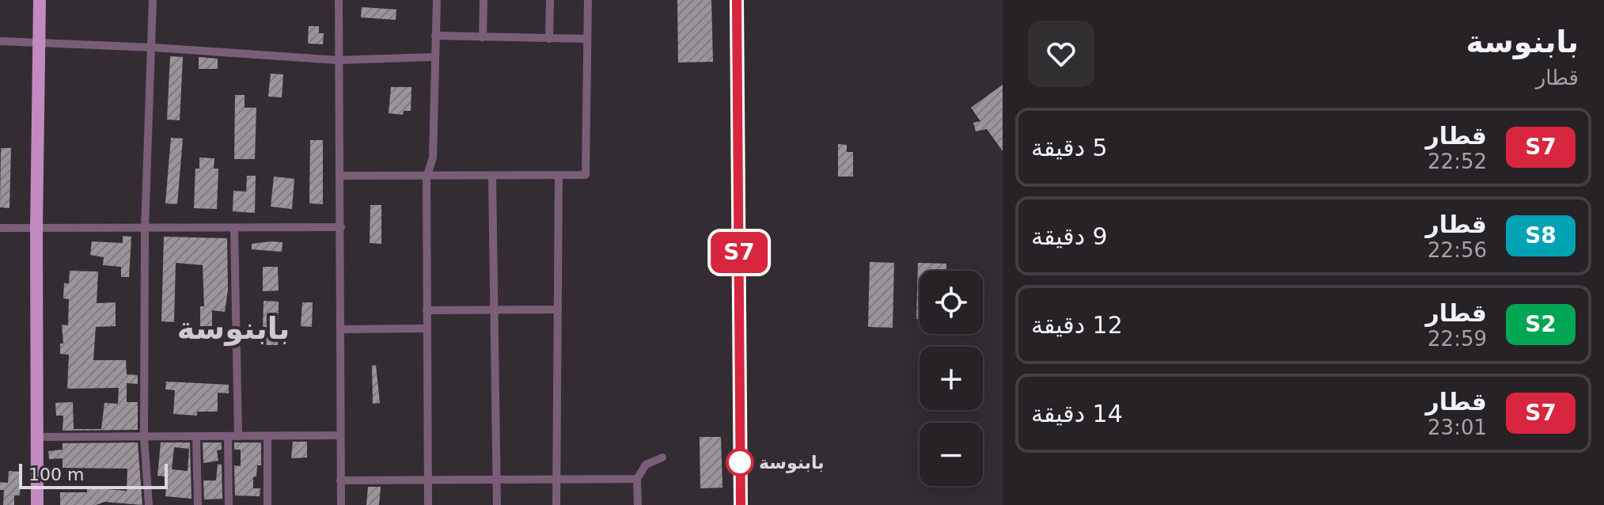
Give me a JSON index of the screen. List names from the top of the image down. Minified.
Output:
{"districts":["بابنوسة"],"places":["بابنوسة"],"scale_bar":"100 m","page":{"heading":["بابنوسة","قطار"],"on_map":"S7","list":[{"mark":"S7","name":"قطار","note":"22:52","value":"5 دقيقة"},{"mark":"S8","name":"قطار","note":"22:56","value":"9 دقيقة"},{"mark":"S2","name":"قطار","note":"22:59","value":"12 دقيقة"},{"mark":"S7","name":"قطار","note":"23:01","value":"14 دقيقة"}],"map_buttons":["+","−"],"scale":"100 m"}}
